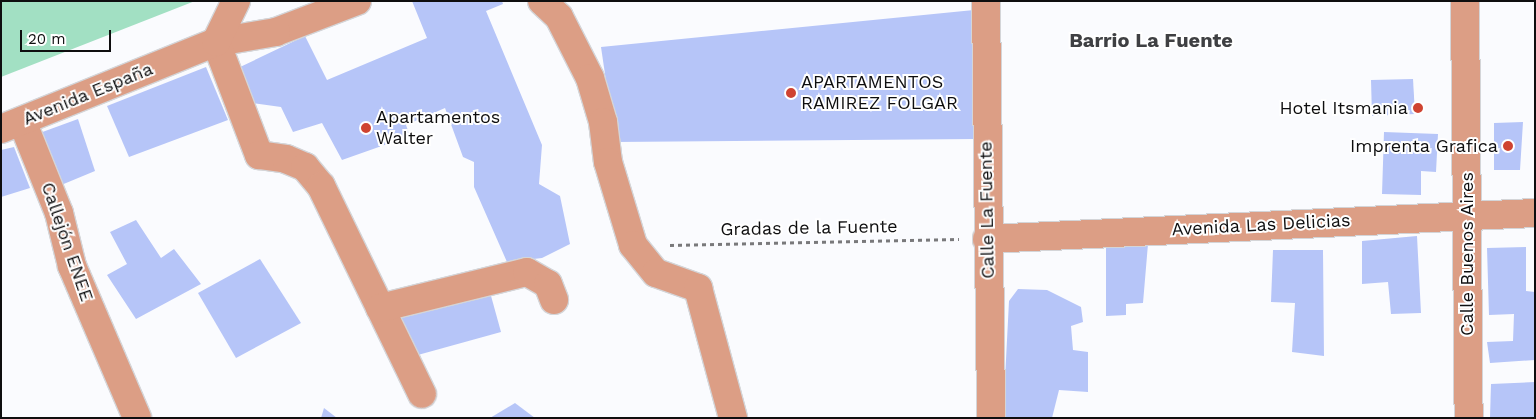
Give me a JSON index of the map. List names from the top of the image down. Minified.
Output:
{"streets":{"street":["Avenida España","Calle La Fuente","Avenida Las Delicias","Callejón ENEE","Calle Buenos Aires"],"path":["Gradas de la Fuente"]},"crossings":[["Avenida España","Callejón ENEE"],["Calle La Fuente","Avenida Las Delicias"],["Calle La Fuente","Gradas de la Fuente"],["Avenida Las Delicias","Gradas de la Fuente"],["Avenida Las Delicias","Calle Buenos Aires"]],"districts":["Barrio La Fuente"],"places":["APARTAMENTOS RAMIREZ FOLGAR","Hotel Itsmania","Apartamentos Walter","Imprenta Grafica"],"scale_bar":"20 m"}
